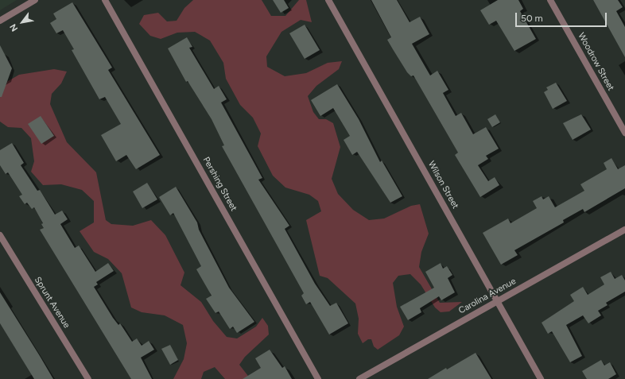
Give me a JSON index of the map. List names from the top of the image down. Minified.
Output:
{"streets":{"street":["Woodrow Street","Pershing Street","Wilson Street","Carolina Avenue","Sprunt Avenue"]},"crossings":[["Wilson Street","Carolina Avenue"]],"scale_bar":"50 m","north":"bottom left"}
